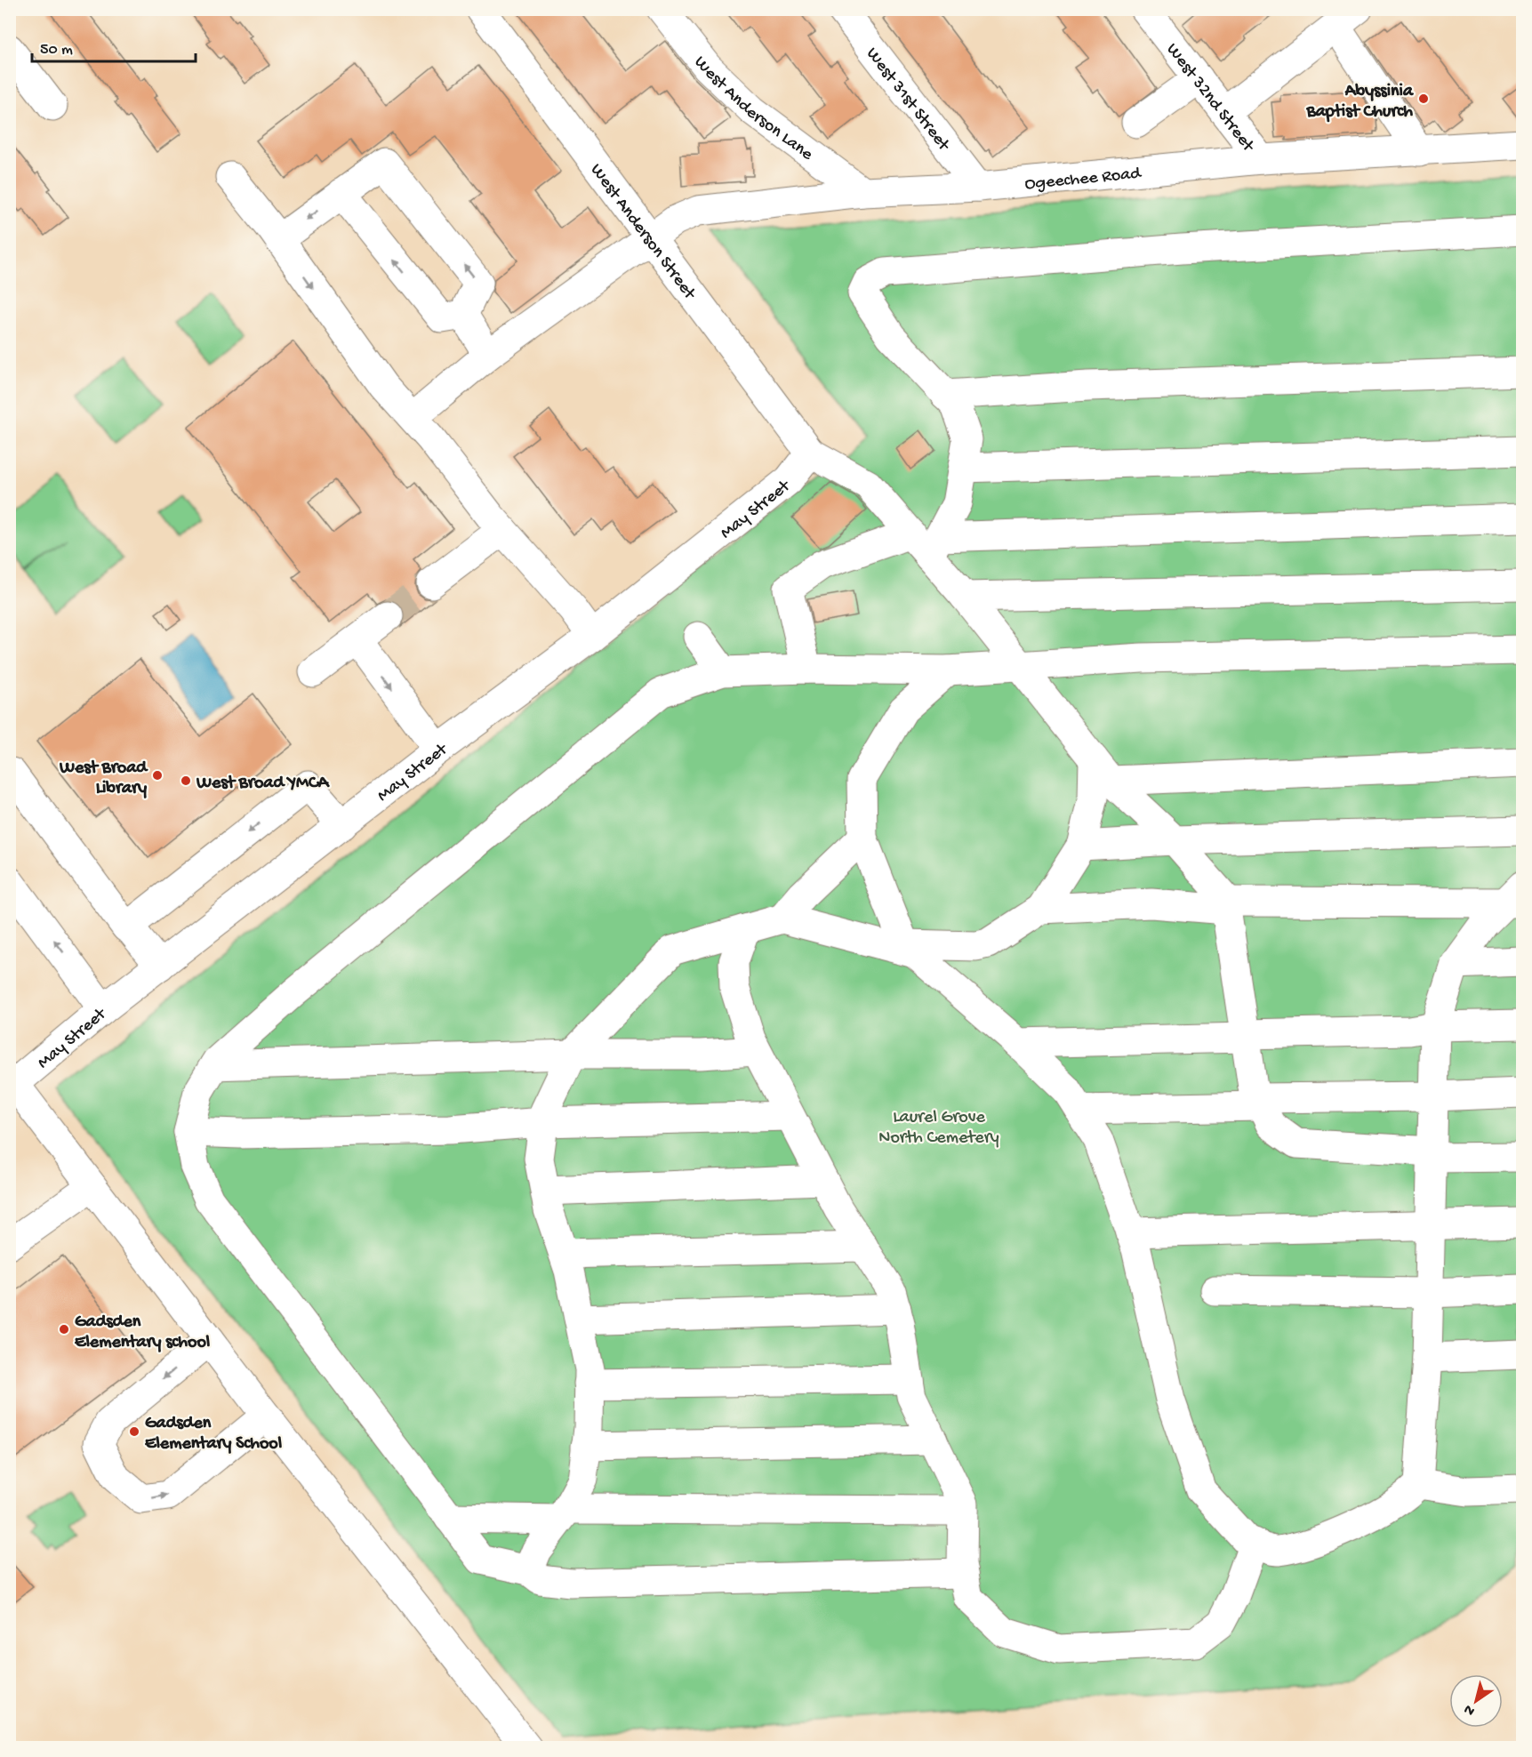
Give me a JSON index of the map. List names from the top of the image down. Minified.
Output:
{"streets":{"street":["West 32nd Street","West 31st Street","West Anderson Lane","Ogeechee Road","West Anderson Street","May Street"]},"crossings":[["West 32nd Street","Ogeechee Road"],["West 31st Street","Ogeechee Road"],["West Anderson Lane","Ogeechee Road"],["Ogeechee Road","West Anderson Street"],["West Anderson Street","May Street"]],"parks":["Laurel Grove North Cemetery"],"places":["Abyssinia Baptist Church","West Broad Library","West Broad YMCA","Gadsden Elementary school","Gadsden Elementary School"],"scale_bar":"50 m","north":"bottom left"}
